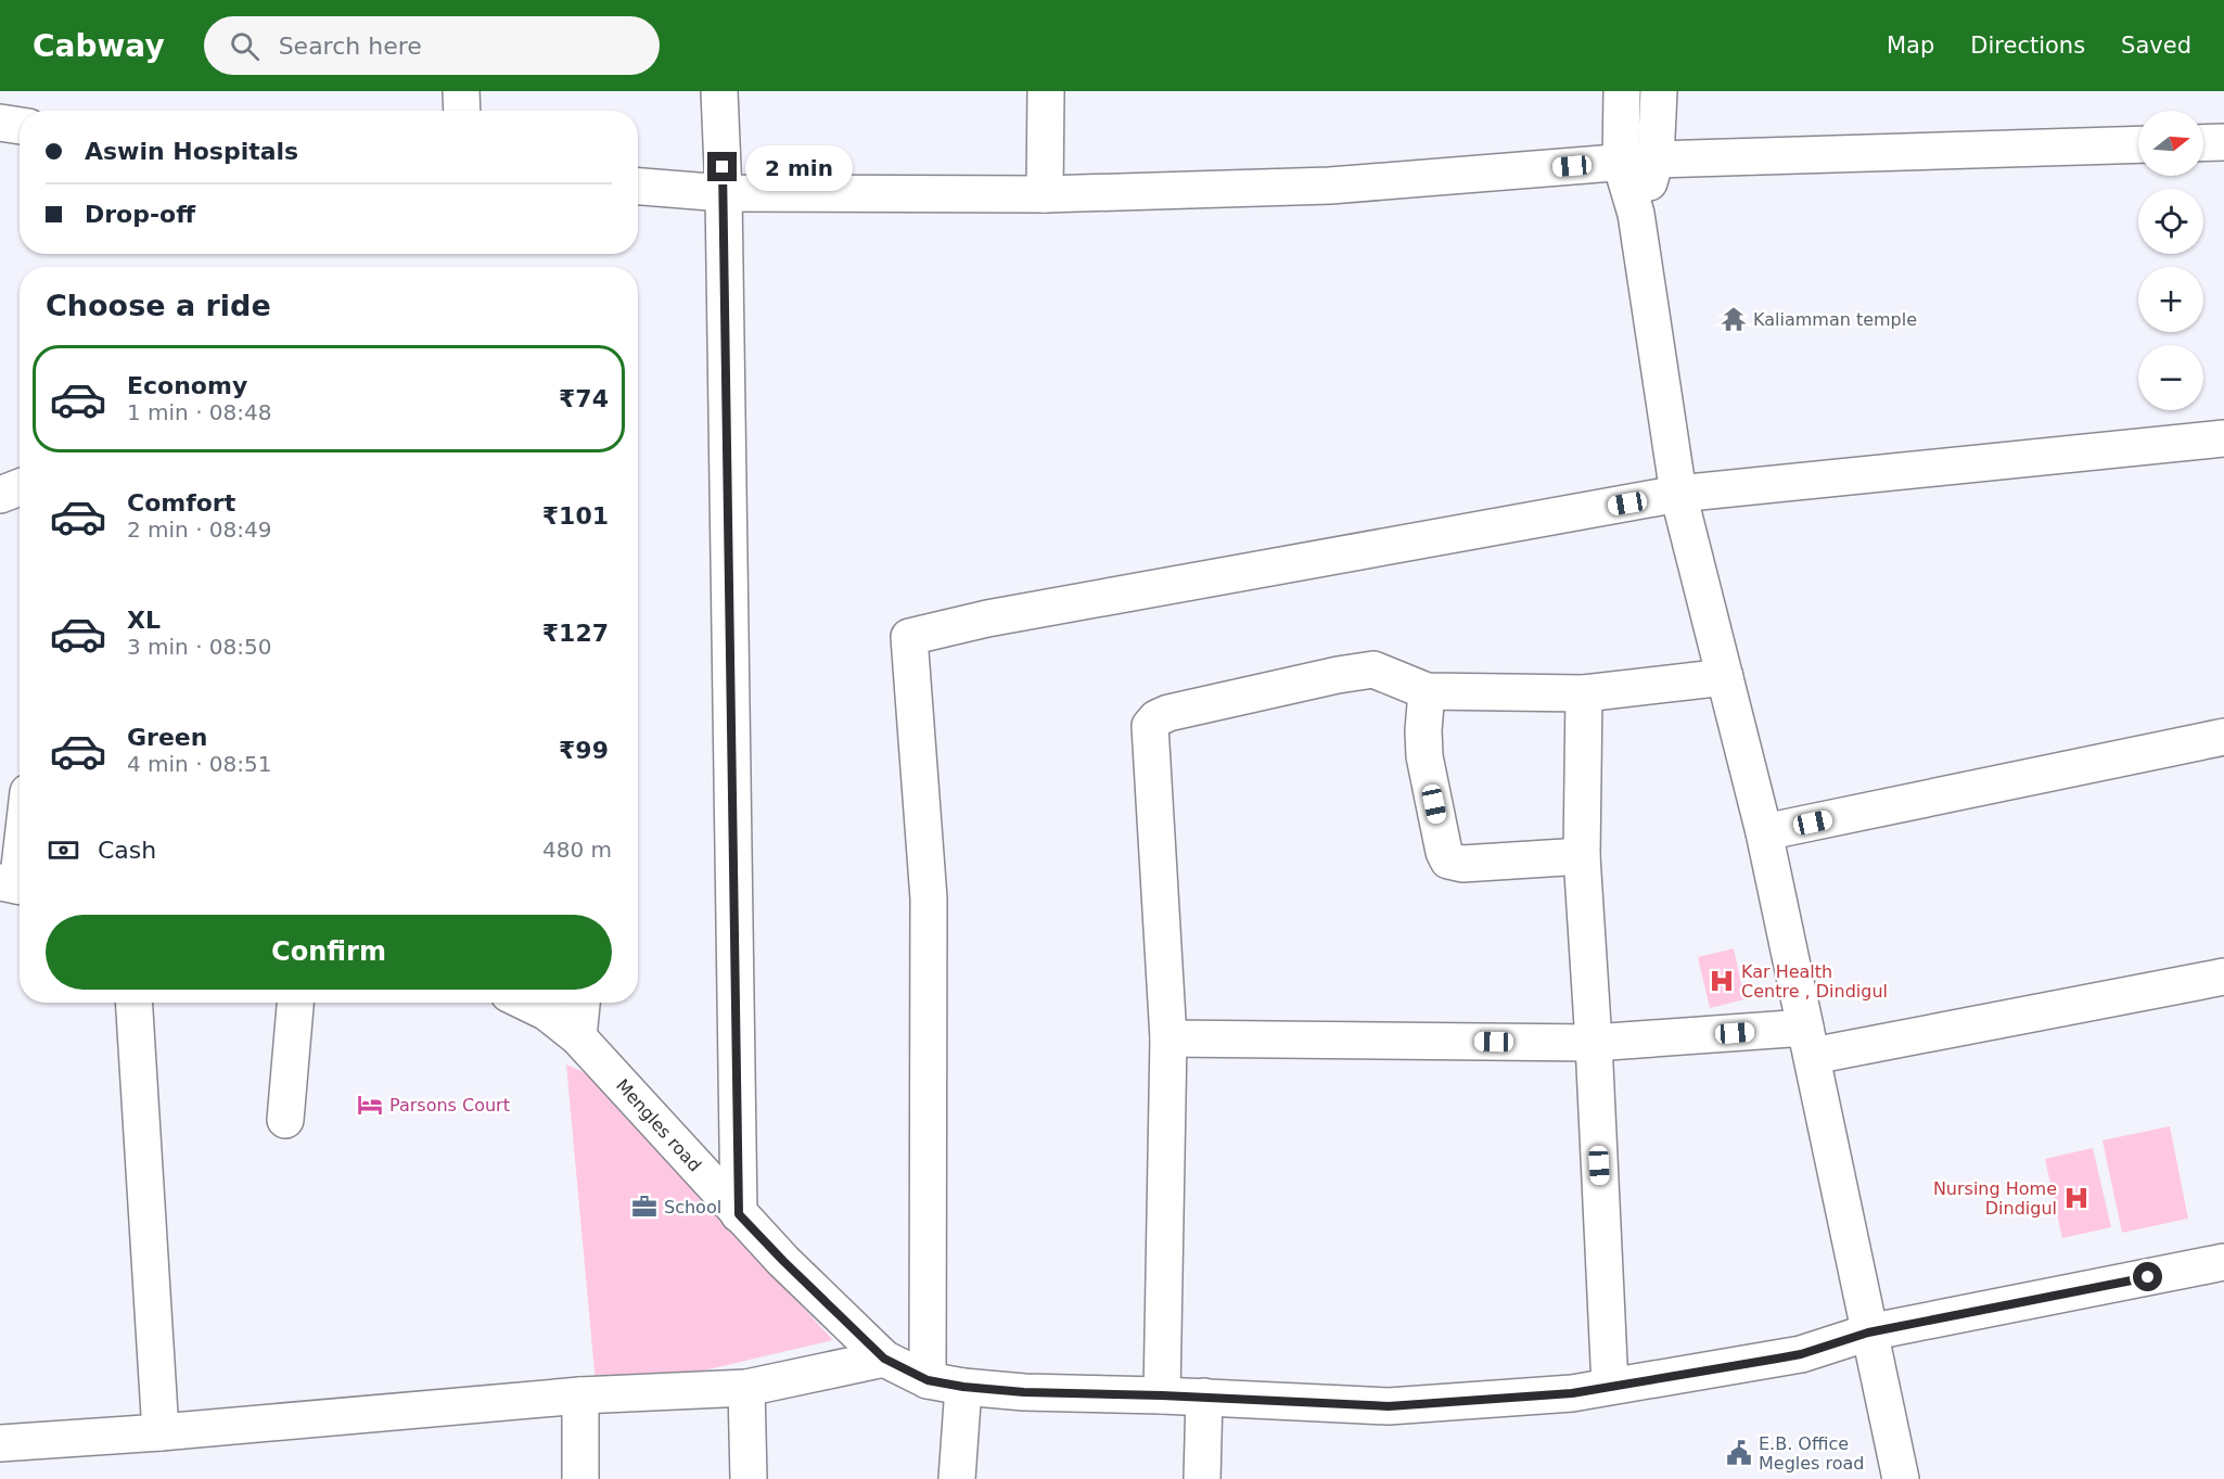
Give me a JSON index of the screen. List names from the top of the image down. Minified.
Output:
{"streets":{"street":["Mengles road"]},"places":{"temple":["Kaliamman temple"],"hospital":["Kar Health Centre , Dindigul","Nursing Home Dindigul"],"hotel":["Parsons Court"],"office":["School"],"public building":["E.B. Office Megles road"]},"north":"right","page":{"header":"Cabway","search":"Search here","nav":["Map","Directions","Saved"],"map_buttons":["+","−"],"banner":["Aswin Hospitals","Drop-off"],"bubble":"2 min","heading":"Choose a ride","list":[{"name":"Economy","note":"1 min · 08:48","value":"₹74"},{"name":"Comfort","note":"2 min · 08:49","value":"₹101"},{"name":"XL","note":"3 min · 08:50","value":"₹127"},{"name":"Green","note":"4 min · 08:51","value":"₹99"}],"pay":["Cash","480 m"],"buttons":"Confirm"}}
